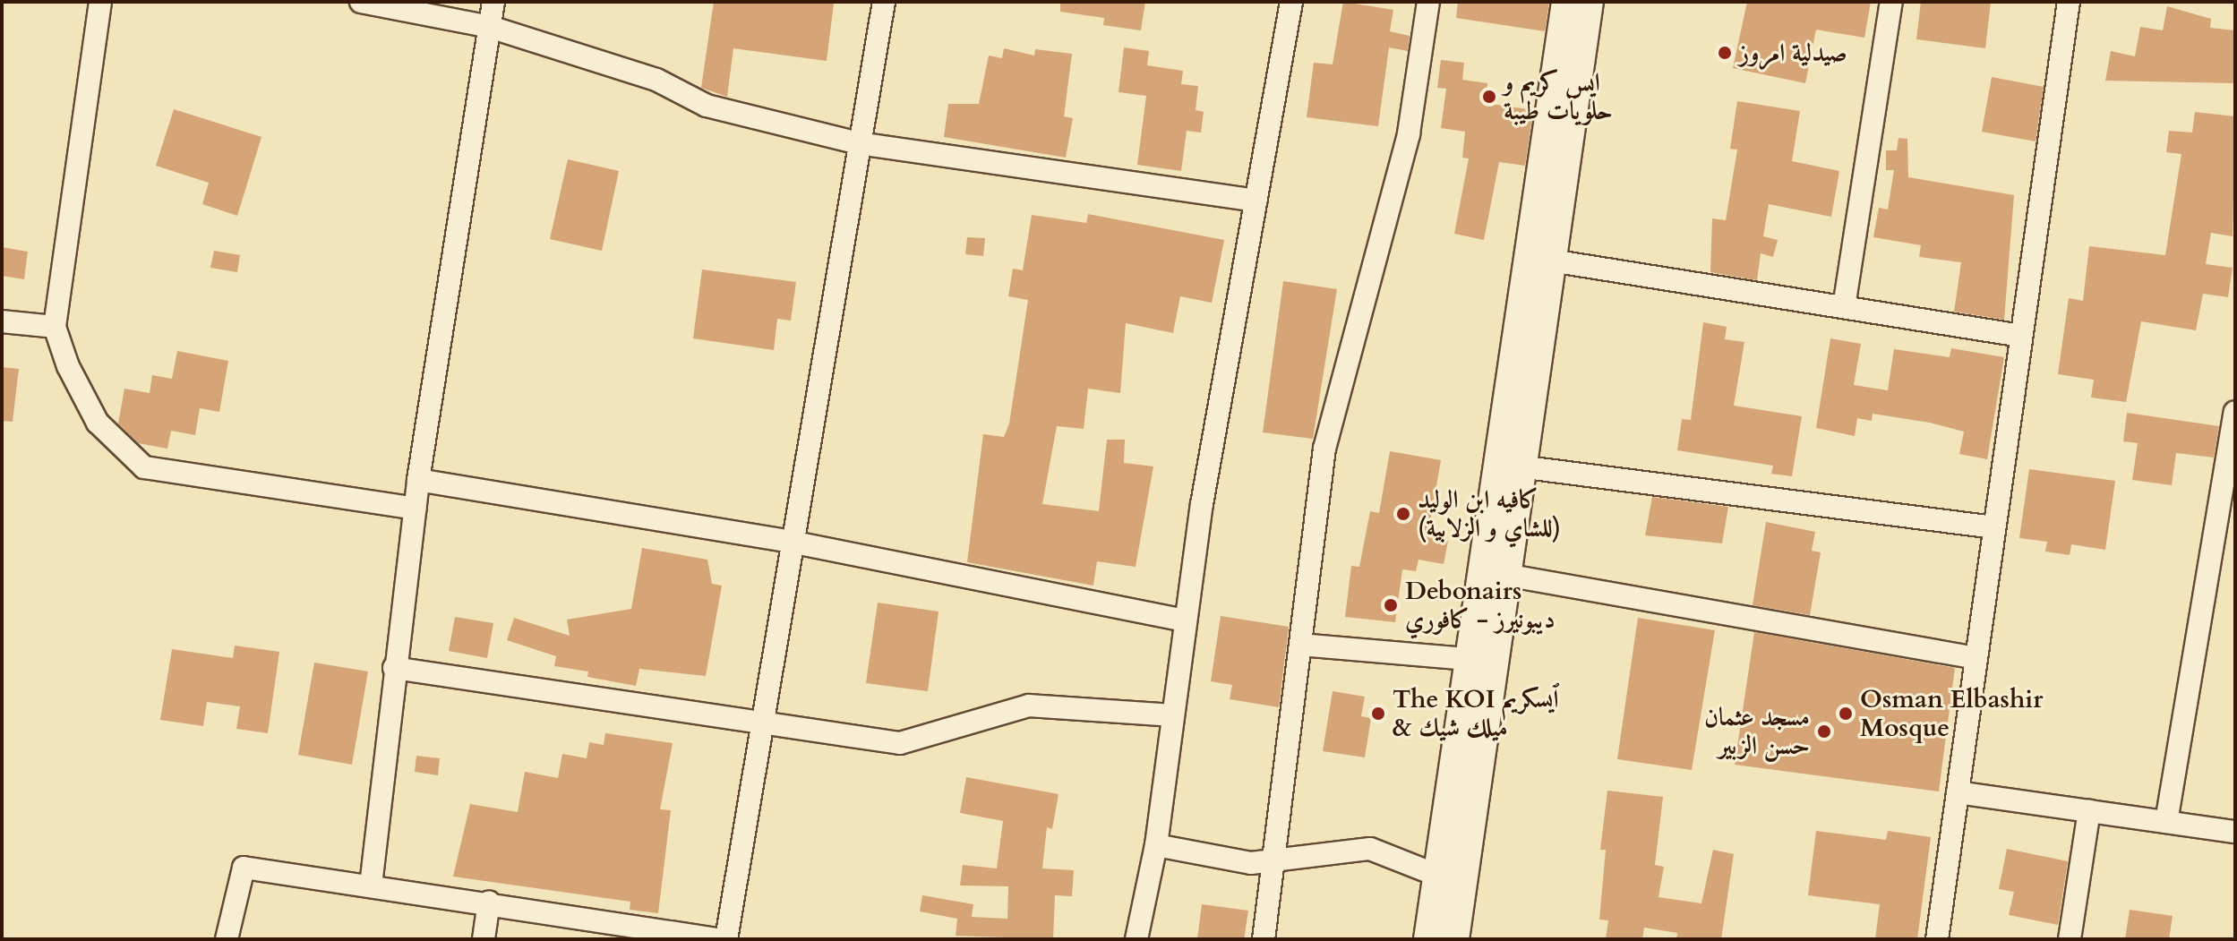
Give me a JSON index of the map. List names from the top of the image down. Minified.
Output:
{"places":["صيدلية امروز","ايس كريم و حلويات طيبة","كافيه ابن الوليد (للشاي و الزلابية)","Debonairs ديبونيرز - كافوري","The KOI ٱيسكريم & ميلك شيك","Osman Elbashir Mosque","مسجد عثمان حسن الزبير"]}
